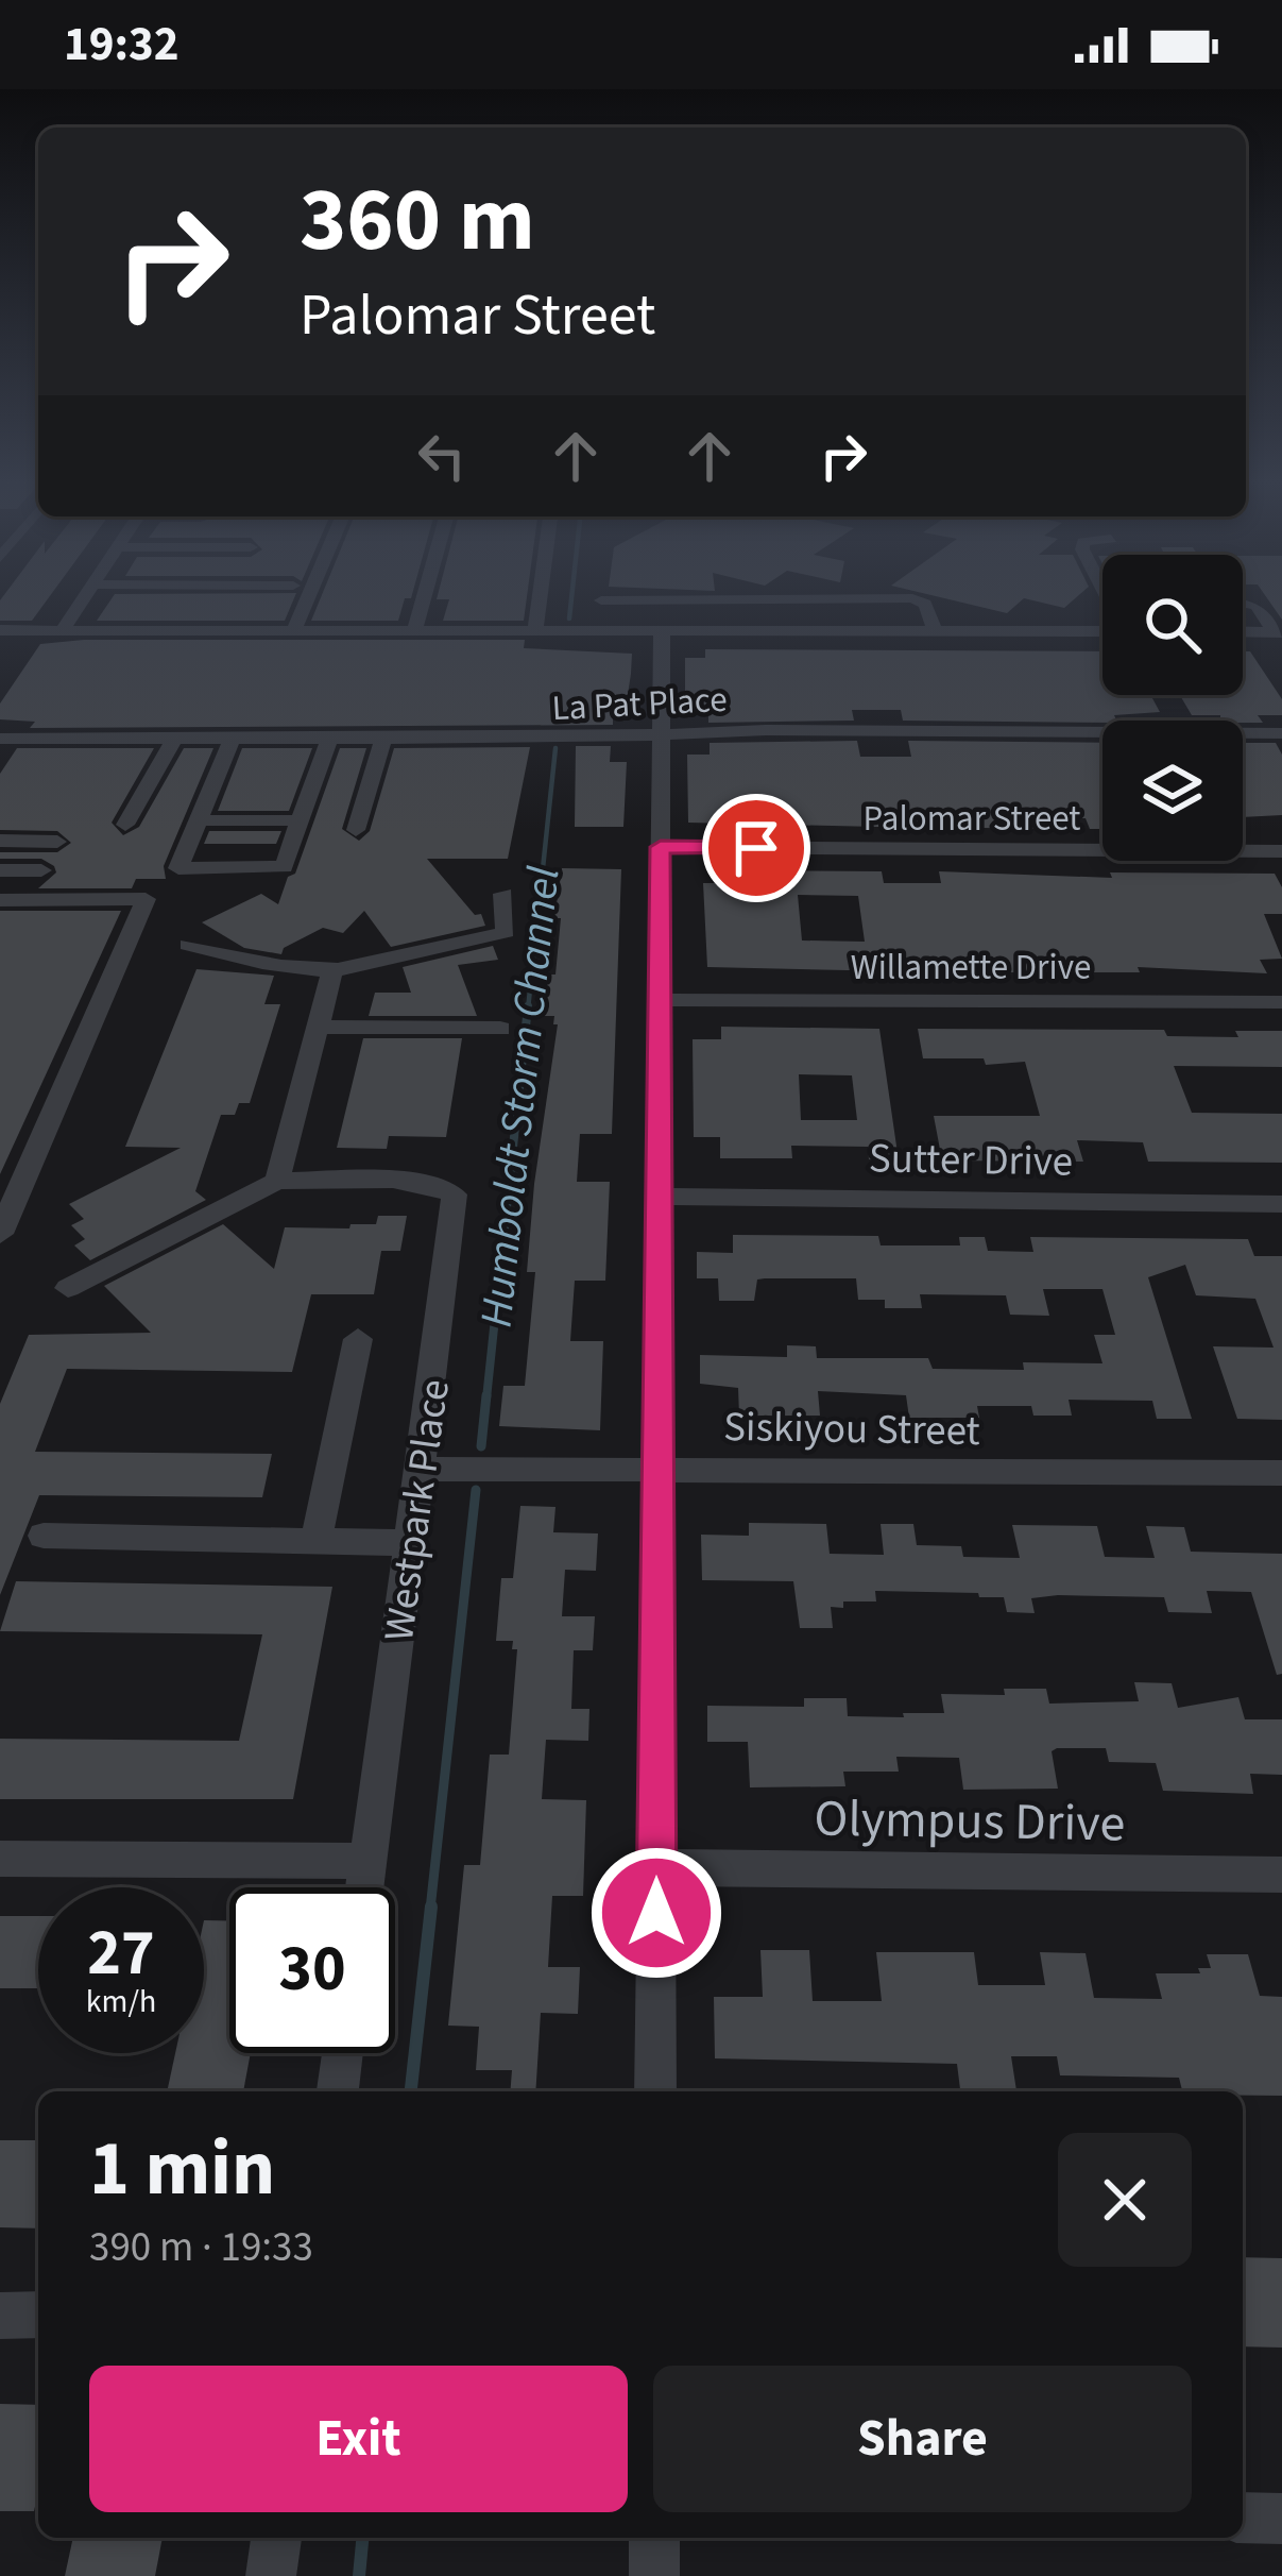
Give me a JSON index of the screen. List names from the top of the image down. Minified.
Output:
{"streets":{"street":["La Pat Place","Palomar Street","Willamette Drive","Sutter Drive","Siskiyou Street","Westpark Place","Olympus Drive"]},"crossings":[["Siskiyou Street","Westpark Place"]],"water":["Humboldt Storm Channel"],"page":{"status":"19:32","turn":["360 m","Palomar Street"],"speed":"27 km/h","limit":"30","heading":["1 min","390 m · 19:33"],"buttons":["Exit","Share"]}}
